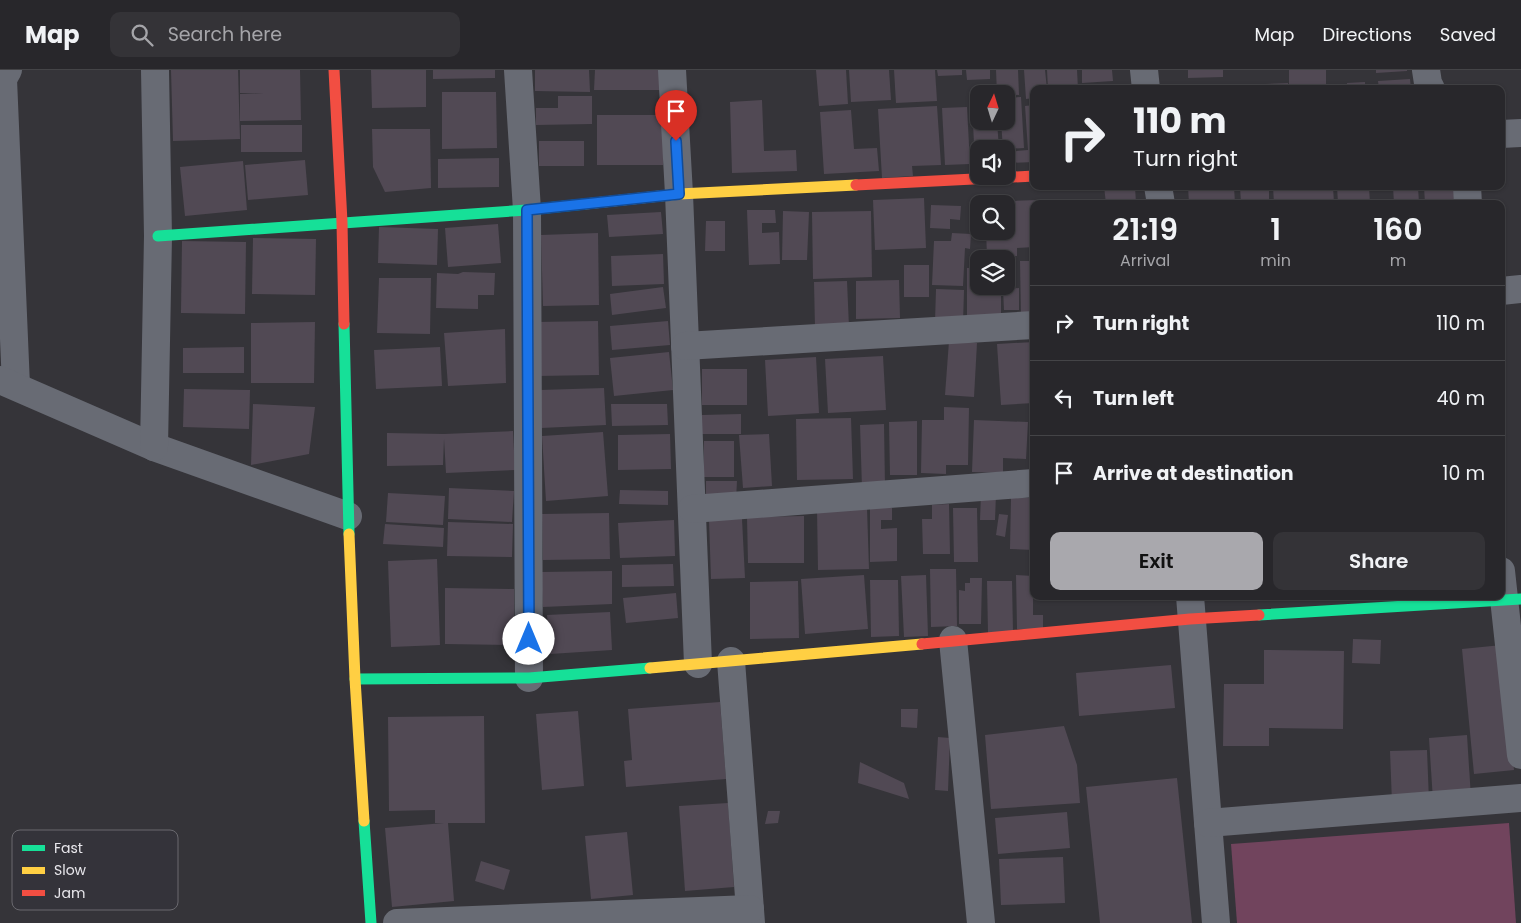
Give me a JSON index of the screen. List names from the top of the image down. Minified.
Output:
{"legend":["Fast","Slow","Jam"],"north":"top","page":{"header":"Map","search":"Search here","nav":["Map","Directions","Saved"],"turn":["110 m","Turn right"],"eta":["21:19","Arrival","1","min","160","m"],"list":[{"name":"Turn right","value":"110 m"},{"name":"Turn left","value":"40 m"},{"name":"Arrive at destination","value":"10 m"}],"buttons":["Exit","Share"]}}
